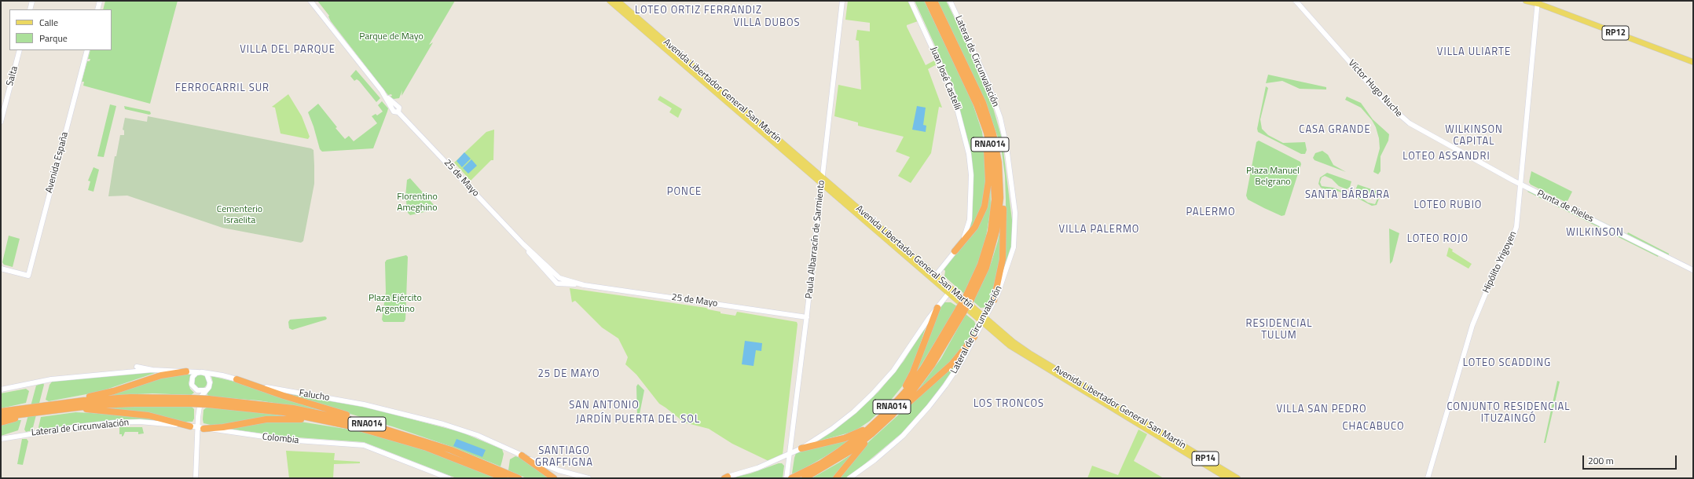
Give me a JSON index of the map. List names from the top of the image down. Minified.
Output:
{"streets":{"highway":["RNA014"],"main road":["RP12","Avenida Libertador General San Martín","RP14"],"street":["Lateral de Circunvalación","Salta","Juan José Castelli","Víctor Hugo Nuche","Avenida España","25 de Mayo","Punta de Rieles","Paula Albarracín de Sarmiento","Hipólito Yrigoyen","Falucho","Colombia"]},"crossings":[["RP12","Hipólito Yrigoyen"],["Lateral de Circunvalación","Avenida Libertador General San Martín"],["Lateral de Circunvalación","Colombia"],["Juan José Castelli","Avenida Libertador General San Martín"],["Víctor Hugo Nuche","Punta de Rieles"],["Víctor Hugo Nuche","Hipólito Yrigoyen"],["Avenida Libertador General San Martín","Paula Albarracín de Sarmiento"],["25 de Mayo","Paula Albarracín de Sarmiento"],["Punta de Rieles","Hipólito Yrigoyen"]],"districts":["LOTEO ORTIZ FERRANDIZ","VILLA DUBOS","VILLA DEL PARQUE","VILLA ULIARTE","FERROCARRIL SUR","CASA GRANDE","WILKINSON CAPITAL","LOTEO ASSANDRI","PONCE","SANTA BÁRBARA","LOTEO RUBIO","PALERMO","VILLA PALERMO","WILKINSON","LOTEO ROJO","RESIDENCIAL TULUM","LOTEO SCADDING","25 DE MAYO","LOS TRONCOS","SAN ANTONIO","CONJUNTO RESIDENCIAL ITUZAINGÓ","VILLA SAN PEDRO","JARDÍN PUERTA DEL SOL","CHACABUCO","SANTIAGO GRAFFIGNA"],"parks":["Parque de Mayo","Plaza Manuel Belgrano","Florentino Ameghino","Cementerio Israelita","Plaza Ejército Argentino"],"legend":["Calle","Parque"],"scale_bar":"200 m"}
